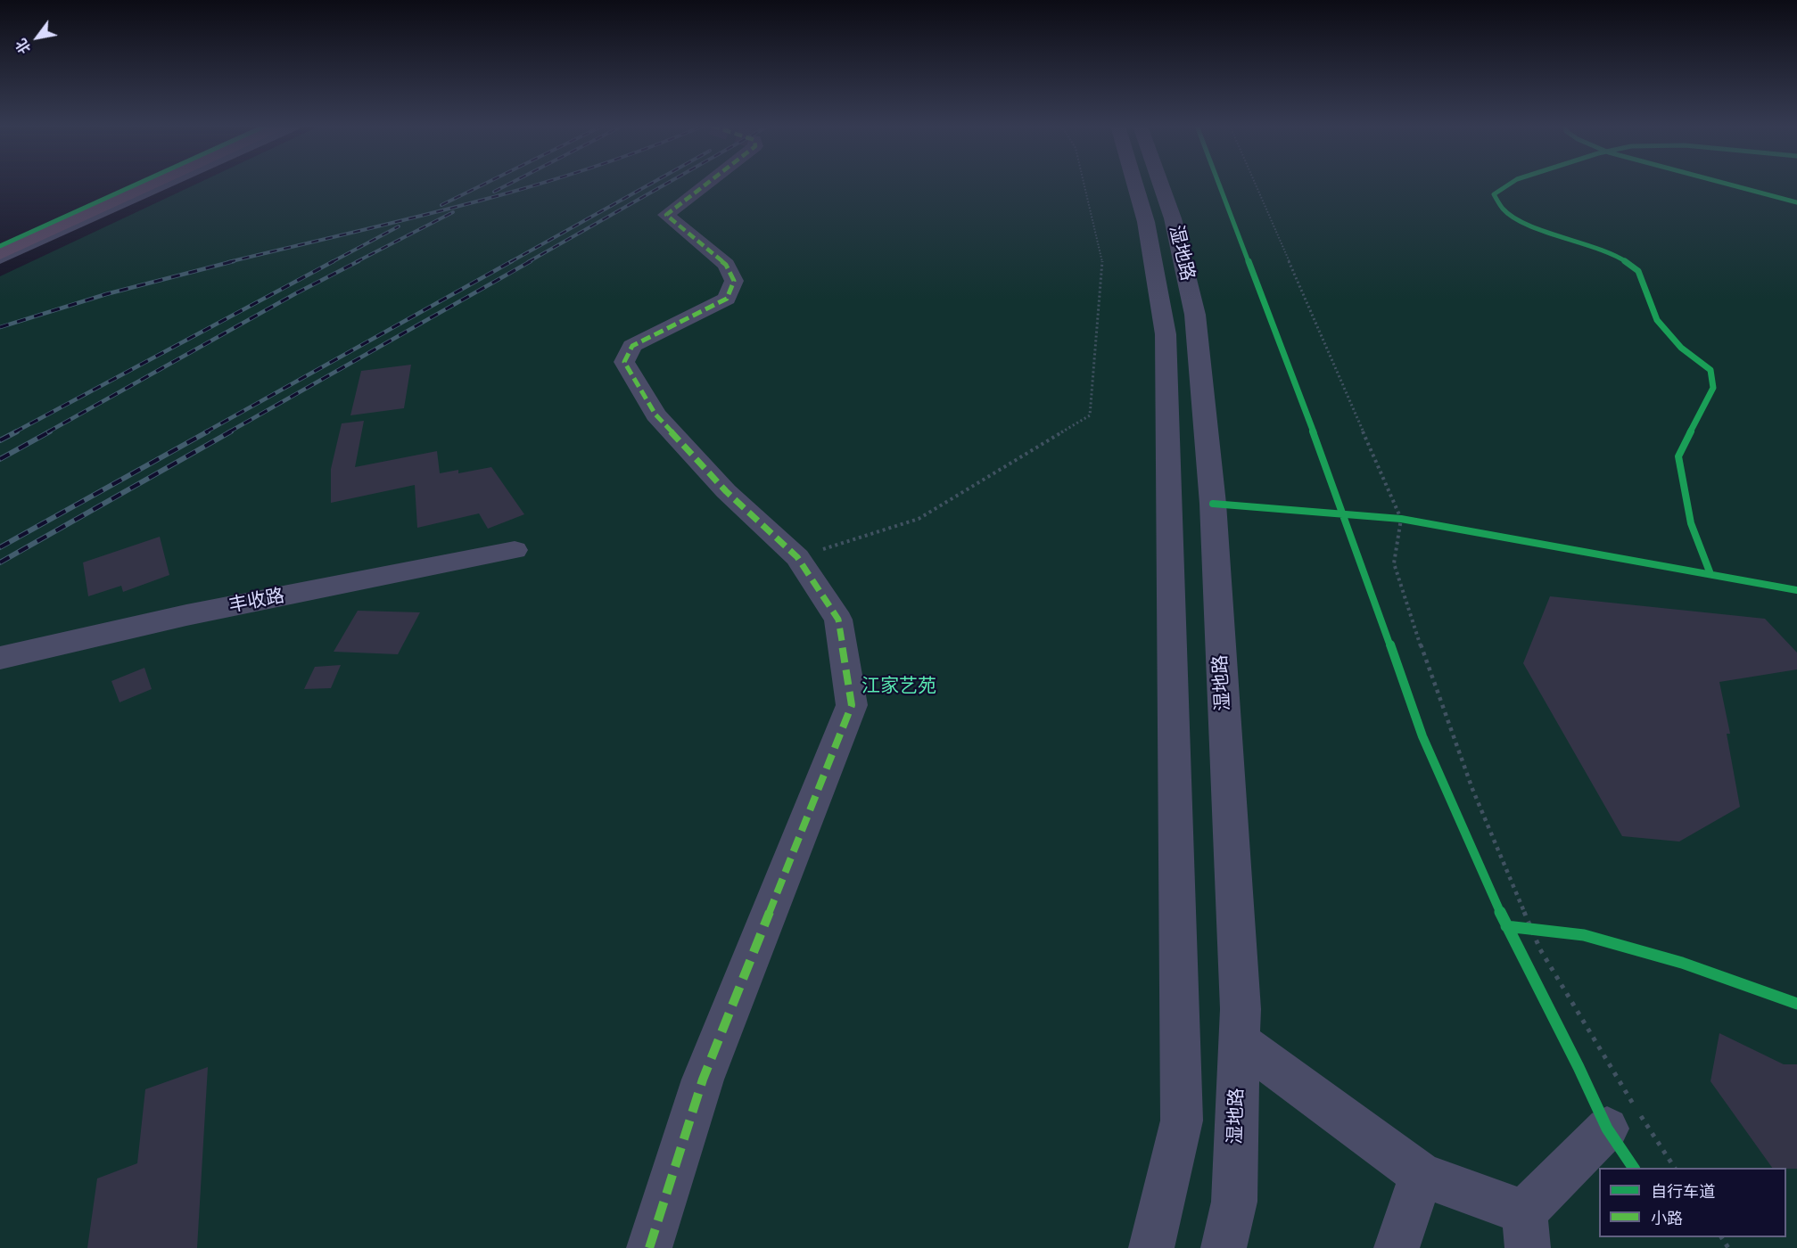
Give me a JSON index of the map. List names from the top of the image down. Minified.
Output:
{"streets":{"street":["湿地路","丰收路"]},"parks":["江家艺苑"],"legend":["自行车道","小路"],"north":"bottom left"}
